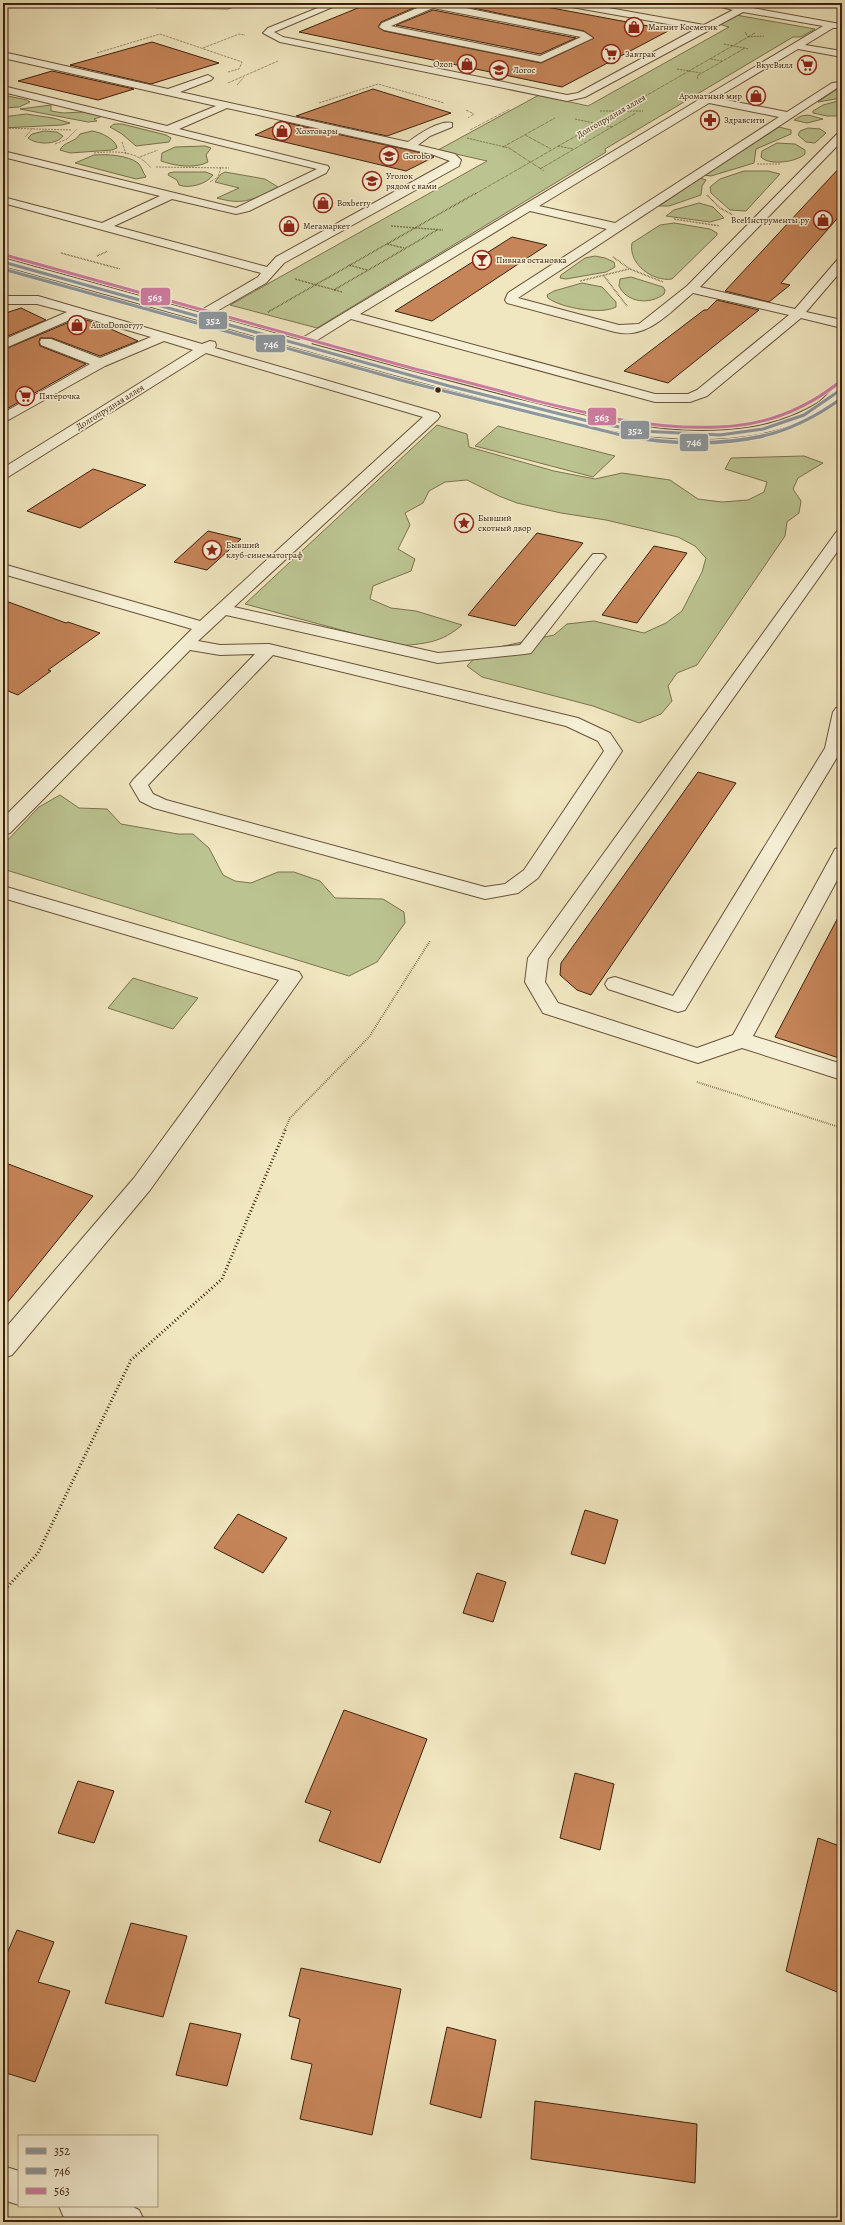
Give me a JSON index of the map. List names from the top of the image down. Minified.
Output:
{"streets":{"street":["Долгопрудная аллея"]},"places":{"shop":["Магнит Косметик","Ozon","Ароматный мир","Хозтовары","Boxberry","ВсеИнструменты.ру","Мегамаркет","AutoDonor777"],"supermarket":["Завтрак","ВкусВилл","Пятёрочка"],"school or university":["Логос","Gorobo","Уголок рядом с вами"],"pharmacy":["Здравсити"],"bar":["Пивная остановка"],"place":["Бывший скотный двор","Бывший клуб-синематограф"]},"lines":["transit line 563","transit line 352","transit line 746"],"legend":["352","746","563"]}
